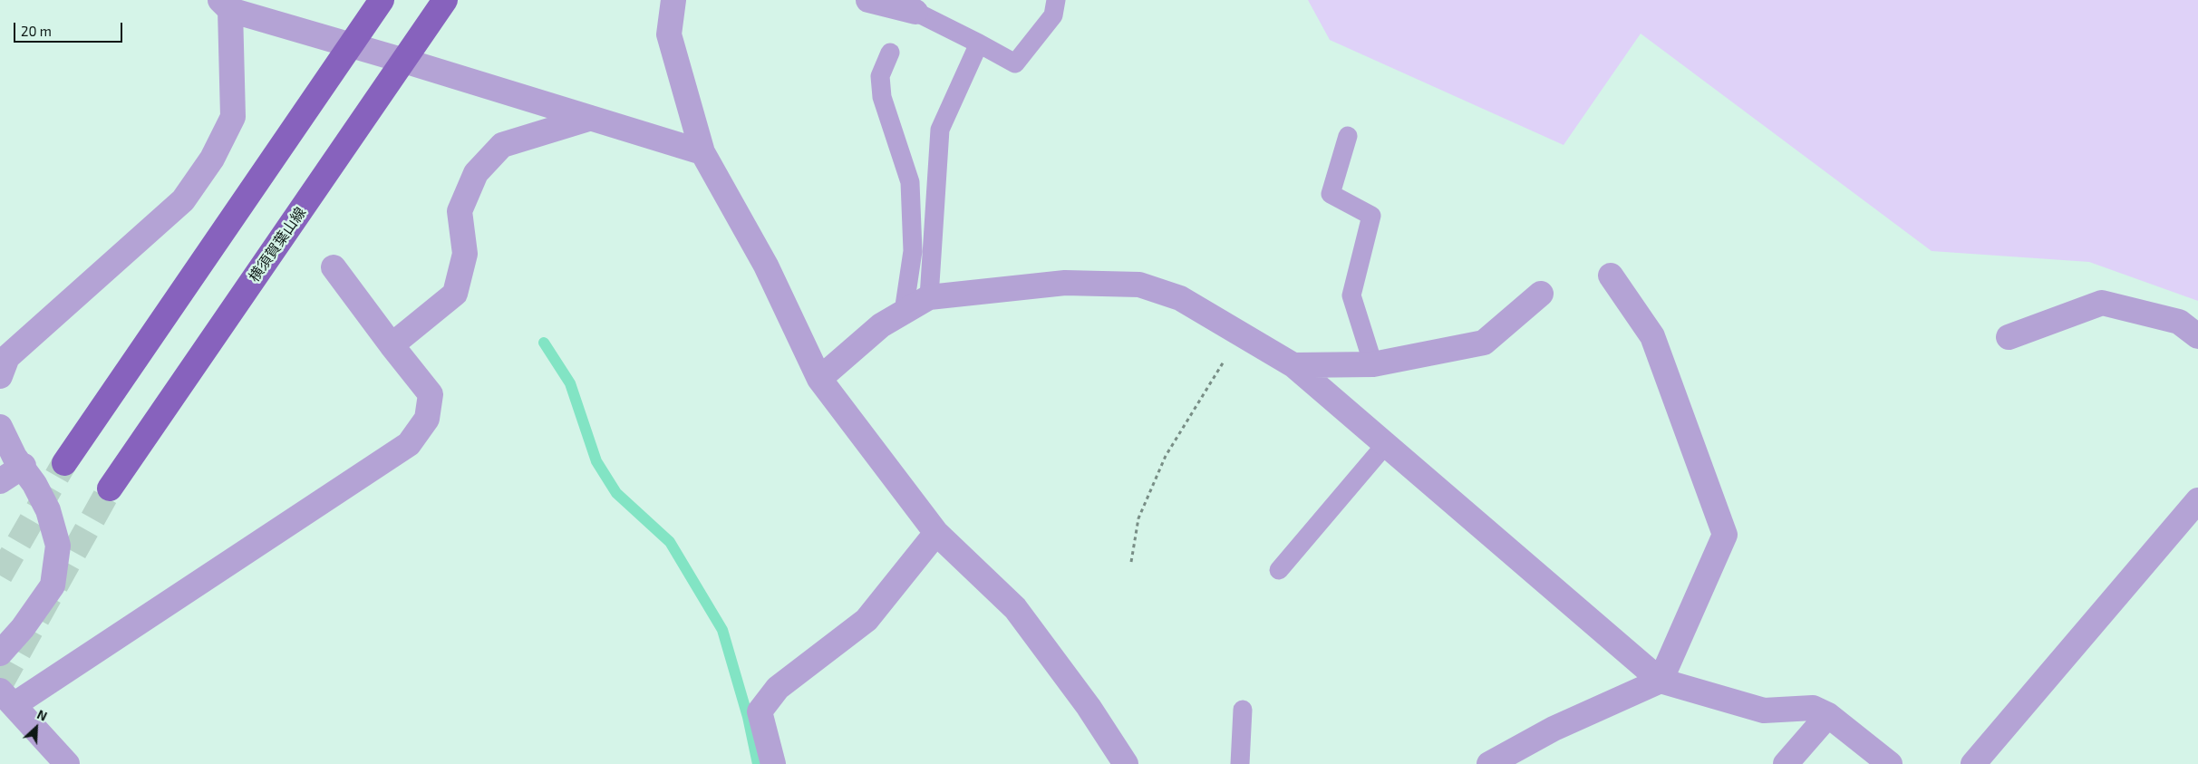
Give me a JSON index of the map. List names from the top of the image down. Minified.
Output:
{"streets":{"main road":["横須賀葉山線"]},"scale_bar":"20 m","north":"top right"}
